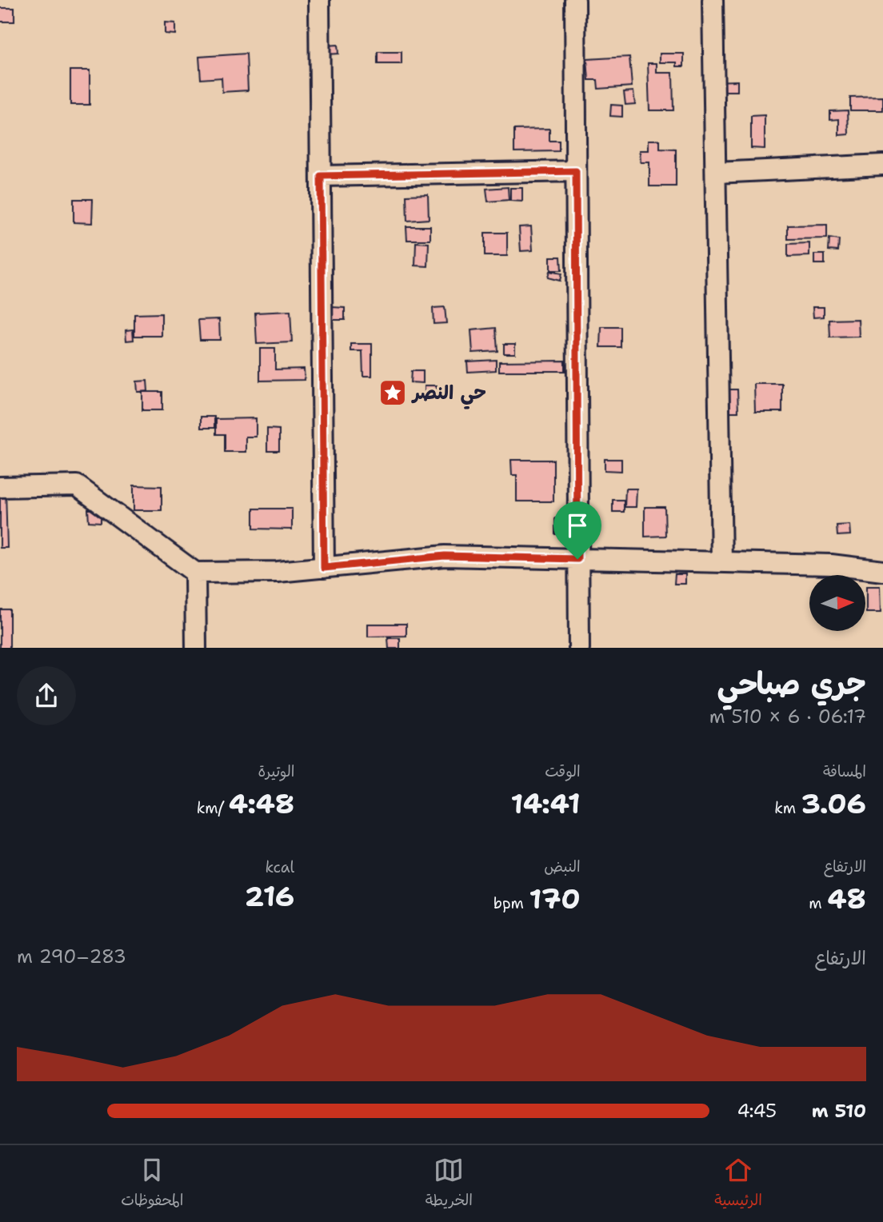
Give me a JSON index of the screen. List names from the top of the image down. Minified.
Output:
{"places":{"place":["حي النصر"]},"north":"right","page":{"heading":["جري صباحي","06:17 · 6 × 510 m"],"stats":[["المسافة","3.06 km"],["الوقت","14:41"],["الوتيرة","4:48 /km"],["الارتفاع","48 m"],["النبض","170 bpm"],["kcal","216"]],"chart":["الارتفاع","283–290 m"],"list":[{"name":"510 m","note":"4:45"}],"tabs":["الرئيسية","الخريطة","المحفوظات"]}}
